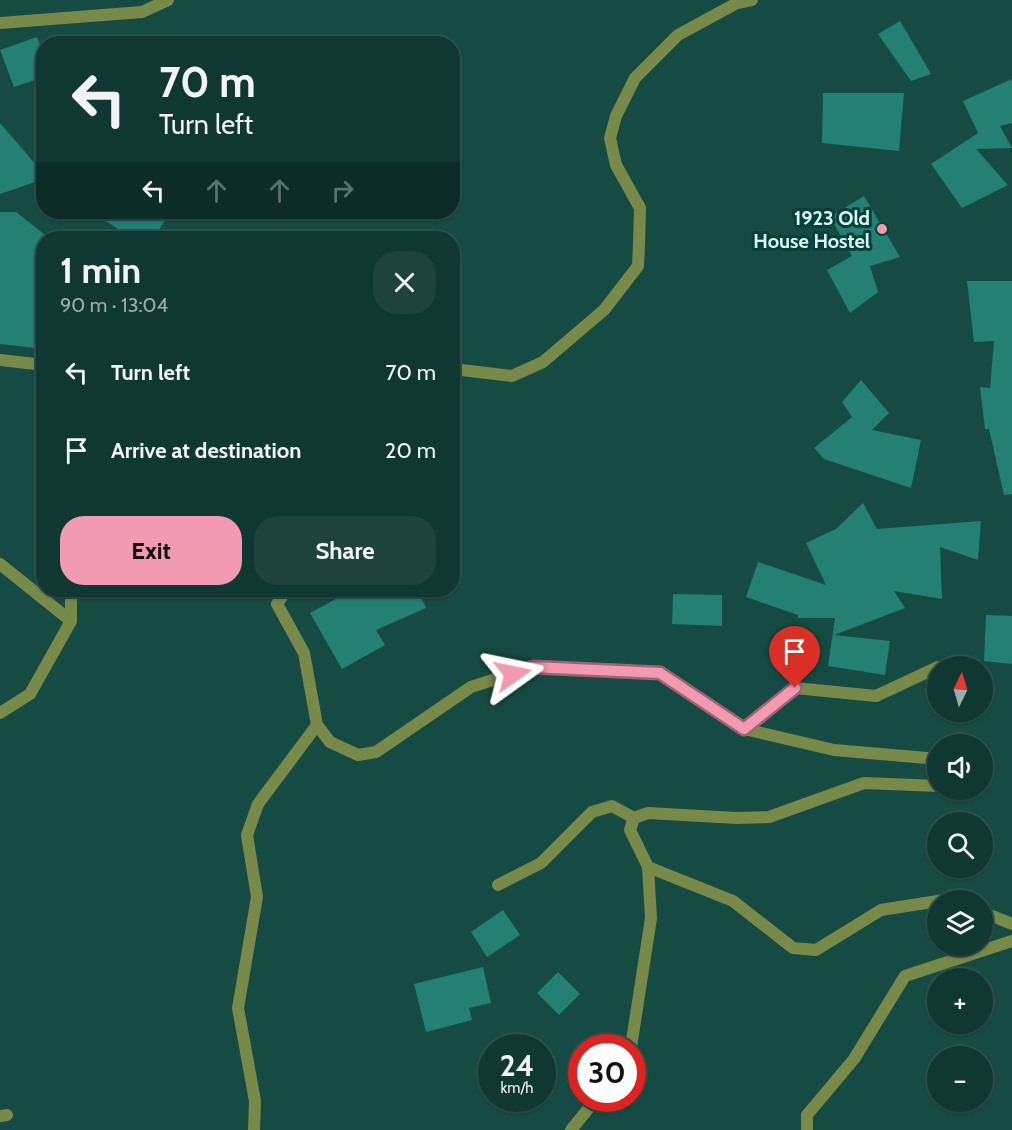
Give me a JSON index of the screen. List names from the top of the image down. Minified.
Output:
{"places":["1923 Old House Hostel"],"north":"top","page":{"turn":["70 m","Turn left"],"heading":["1 min","90 m · 13:04"],"list":[{"name":"Turn left","value":"70 m"},{"name":"Arrive at destination","value":"20 m"}],"buttons":["Exit","Share"],"map_buttons":["+","−"],"speed":"24 km/h","limit":"30"}}
